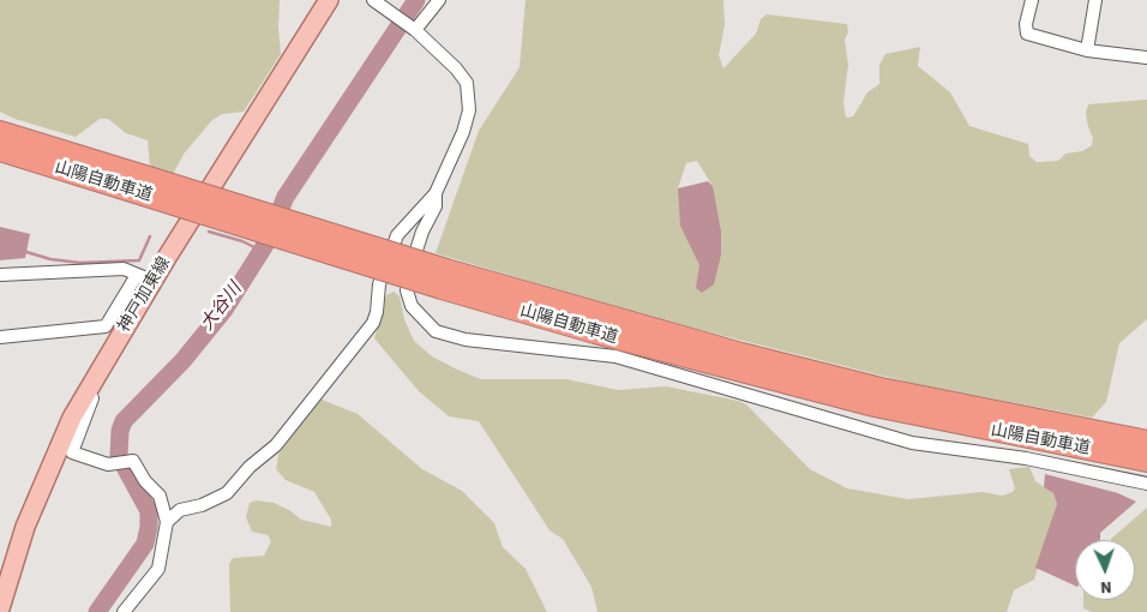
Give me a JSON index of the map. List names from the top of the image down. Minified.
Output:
{"streets":{"highway":["山陽自動車道"],"main road":["神戸加東線"]},"water":["大谷川"],"north":"bottom"}
